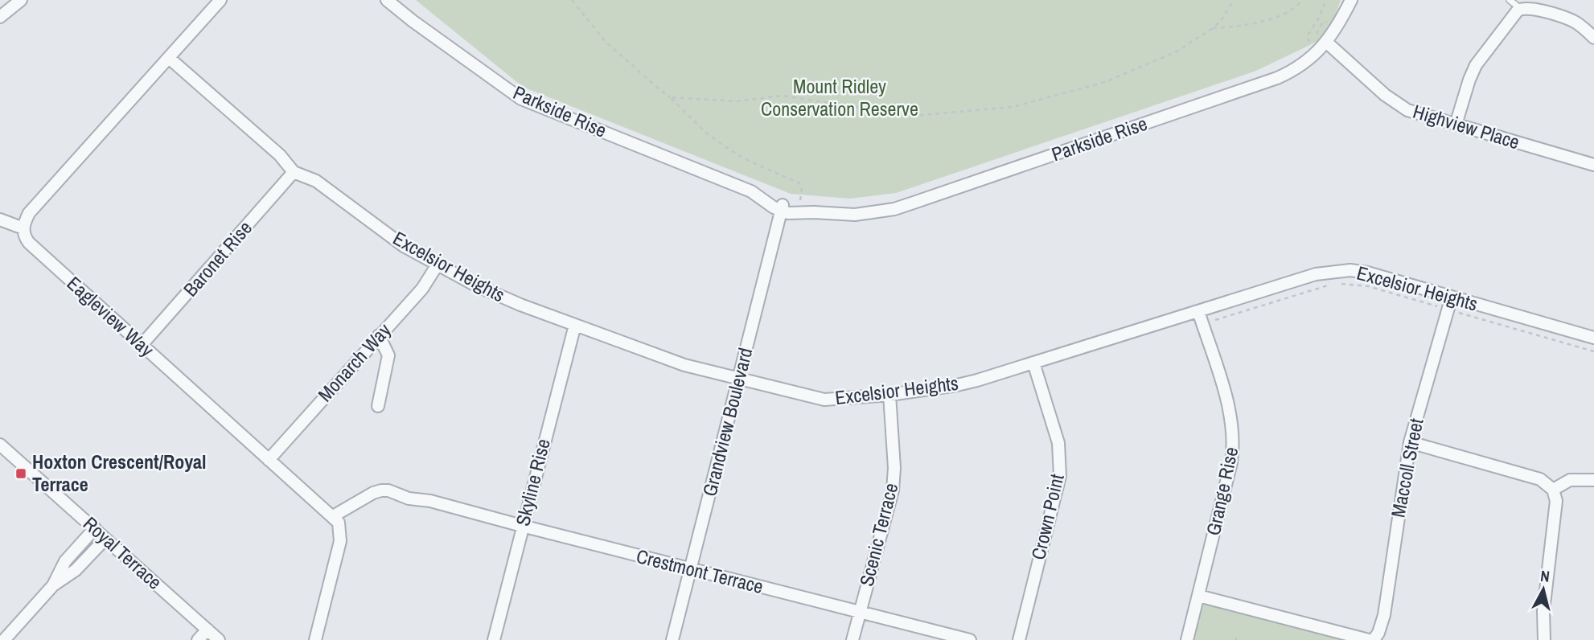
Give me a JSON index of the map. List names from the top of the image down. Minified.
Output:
{"streets":{"street":["Parkside Rise","Highview Place","Baronet Rise","Excelsior Heights","Eagleview Way","Monarch Way","Grandview Boulevard","Maccoll Street","Skyline Rise","Grange Rise","Crown Point","Scenic Terrace","Royal Terrace","Crestmont Terrace"]},"crossings":[["Parkside Rise","Highview Place"],["Parkside Rise","Grandview Boulevard"],["Baronet Rise","Excelsior Heights"],["Baronet Rise","Eagleview Way"],["Excelsior Heights","Monarch Way"],["Excelsior Heights","Grandview Boulevard"],["Excelsior Heights","Maccoll Street"],["Excelsior Heights","Skyline Rise"],["Excelsior Heights","Grange Rise"],["Excelsior Heights","Crown Point"],["Excelsior Heights","Scenic Terrace"],["Eagleview Way","Monarch Way"],["Eagleview Way","Crestmont Terrace"],["Grandview Boulevard","Crestmont Terrace"],["Skyline Rise","Crestmont Terrace"],["Scenic Terrace","Crestmont Terrace"]],"parks":["Mount Ridley Conservation Reserve"],"places":{"transit":["Hoxton Crescent/Royal Terrace"]},"north":"top"}
